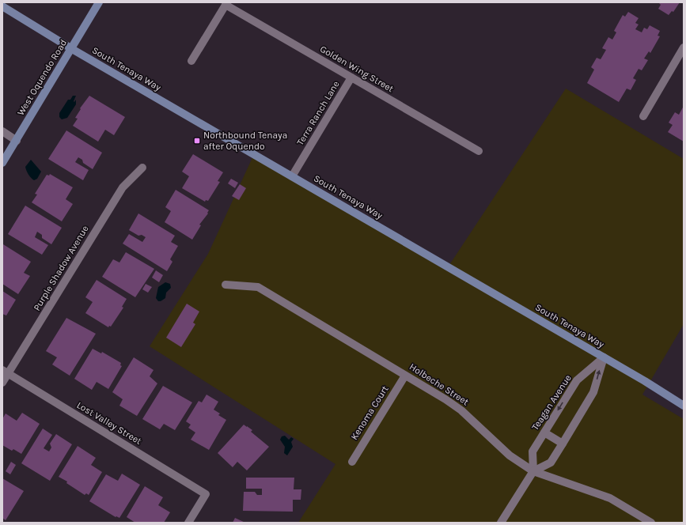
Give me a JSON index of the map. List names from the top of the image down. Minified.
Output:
{"streets":{"street":["South Tenaya Way","Golden Wing Street","West Oquendo Road","Terra Ranch Lane","Purple Shadow Avenue","Holbeche Street","Teagan Avenue","Kenoma Court","Lost Valley Street"]},"crossings":[["South Tenaya Way","West Oquendo Road"],["South Tenaya Way","Terra Ranch Lane"],["South Tenaya Way","Teagan Avenue"],["Golden Wing Street","Terra Ranch Lane"],["Purple Shadow Avenue","Lost Valley Street"],["Holbeche Street","Teagan Avenue"],["Holbeche Street","Kenoma Court"]],"places":{"transit":["Northbound Tenaya after Oquendo"]}}
